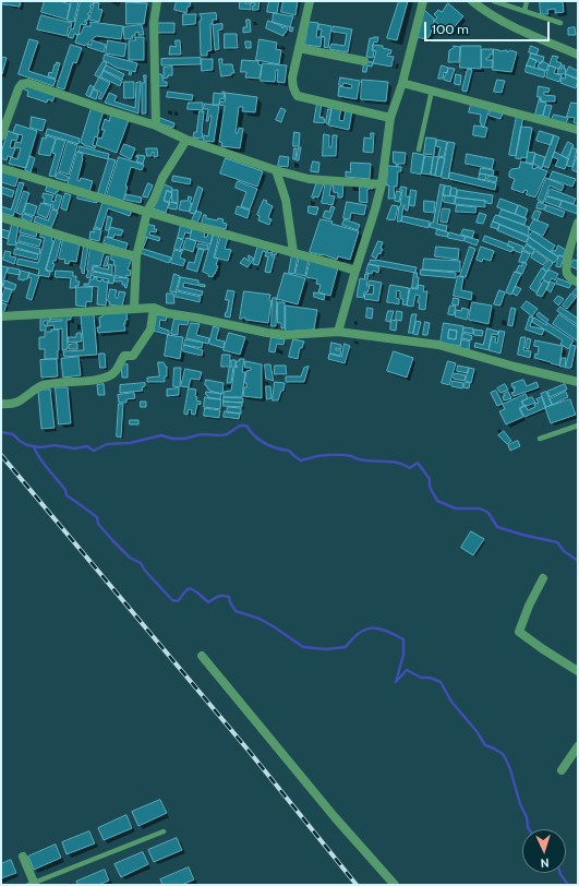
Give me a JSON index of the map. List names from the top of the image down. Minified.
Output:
{"scale_bar":"100 m","north":"bottom"}
